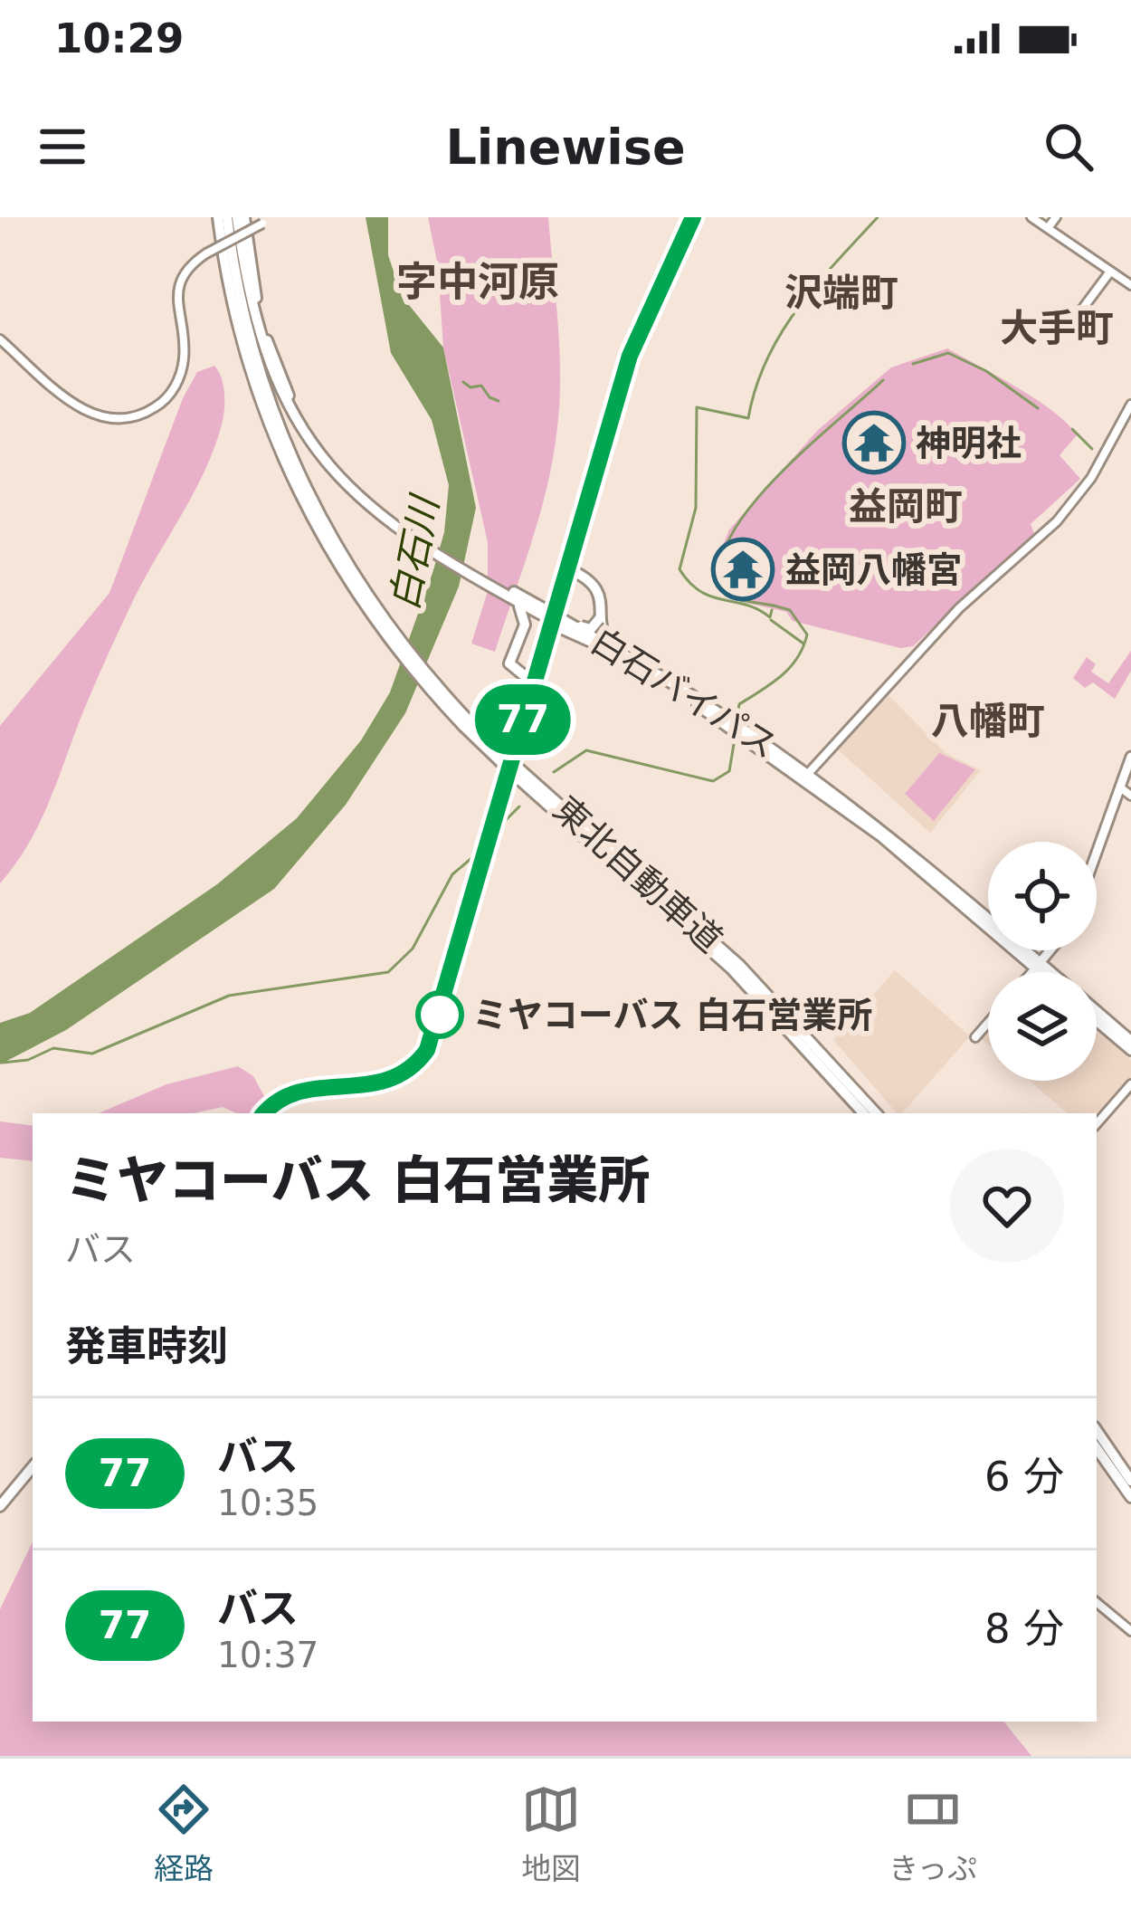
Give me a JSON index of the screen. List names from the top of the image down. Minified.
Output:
{"streets":{"highway":["白石バイパス","東北自動車道"]},"districts":["字中河原","沢端町","大手町","益岡町","八幡町"],"water":["白石川"],"places":{"temple":["神明社","益岡八幡宮"],"other":["ミヤコーバス 白石営業所"]},"lines":["bus line 77"],"page":{"status":"10:29","header":"Linewise","on_map":"77","heading":[["ミヤコーバス 白石営業所","バス"],"発車時刻"],"list":[{"mark":"77","name":"バス","note":"10:35","value":"6 分"},{"mark":"77","name":"バス","note":"10:37","value":"8 分"}],"tabs":["経路","地図","きっぷ"]}}
